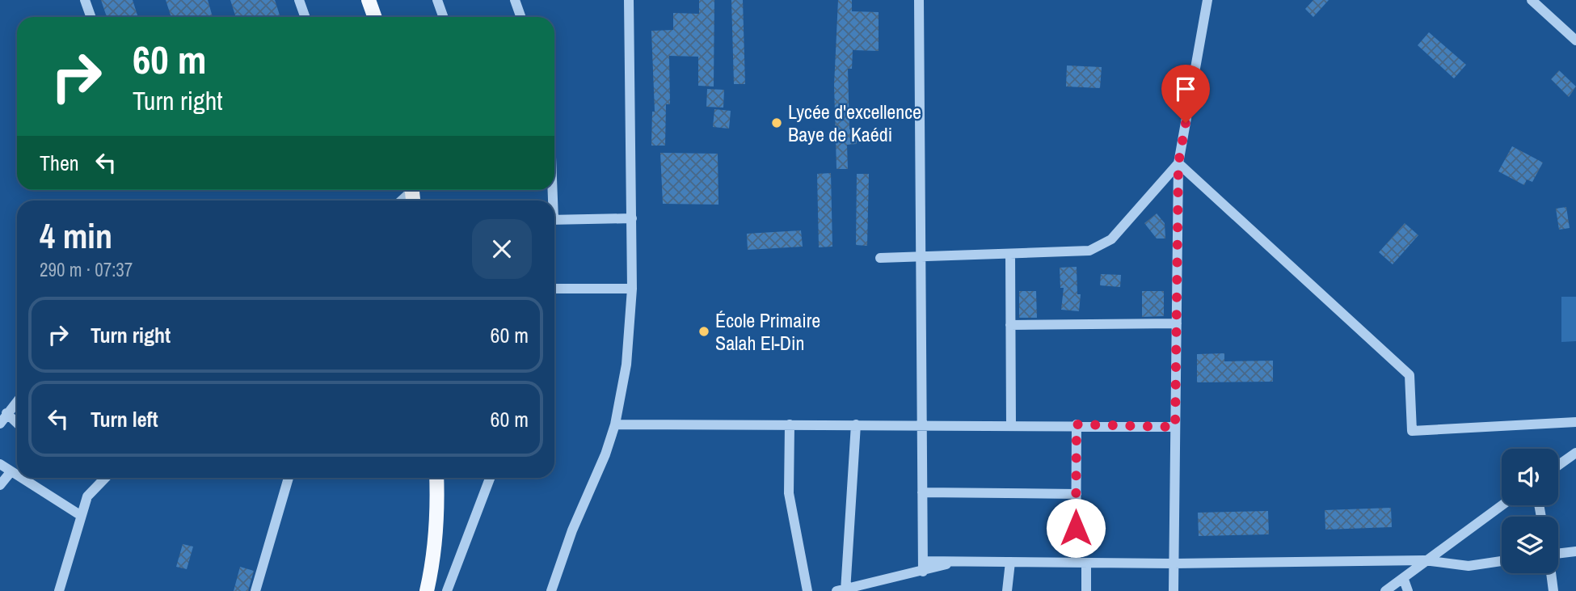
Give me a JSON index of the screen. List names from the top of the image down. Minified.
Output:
{"places":["Lycée d'excellence Baye de Kaédi","École Primaire Salah El-Din"],"page":{"turn":["60 m","Turn right"],"then":"Then","heading":["4 min","290 m · 07:37"],"list":[{"name":"Turn right","value":"60 m"},{"name":"Turn left","value":"60 m"}]}}
